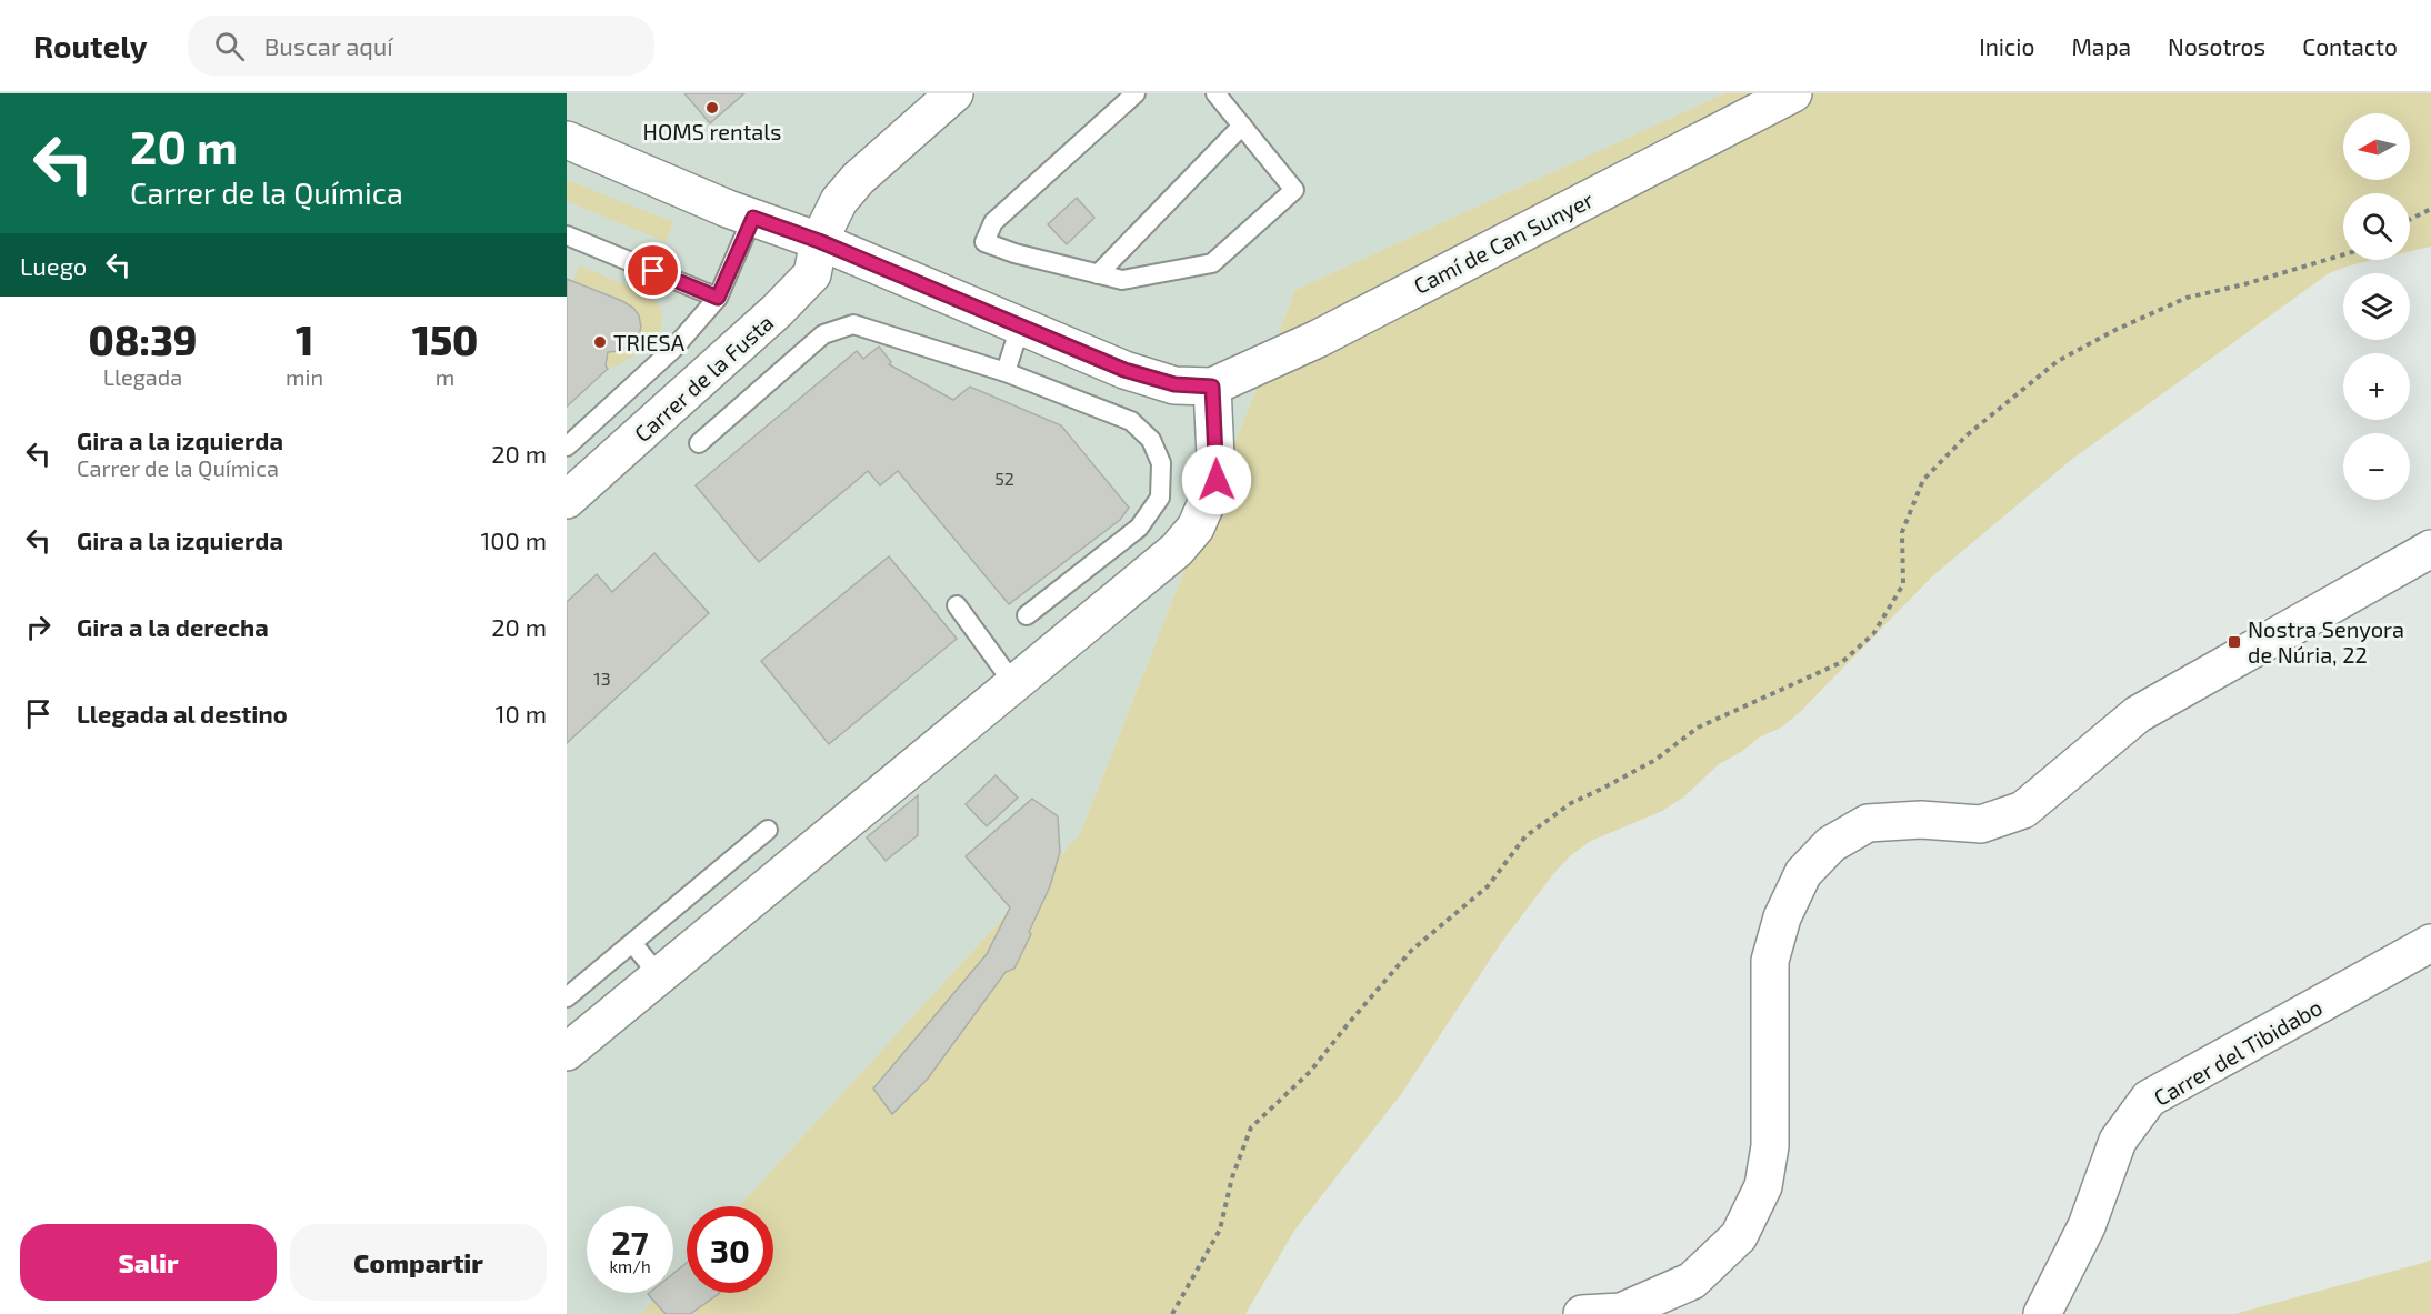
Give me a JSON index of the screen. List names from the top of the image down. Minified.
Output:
{"streets":{"street":["Camí de Can Sunyer","Carrer de la Fusta","Carrer del Tibidabo"]},"places":{"other":["HOMS rentals","TRIESA"],"transit":["Nostra Senyora de Núria, 22"]},"house_numbers":["52","13"],"north":"left","page":{"header":"Routely","search":"Buscar aquí","nav":["Inicio","Mapa","Nosotros","Contacto"],"turn":["20 m","Carrer de la Química"],"map_buttons":["+","−"],"then":"Luego","eta":["08:39","Llegada","1","min","150","m"],"list":[{"name":"Gira a la izquierda","note":"Carrer de la Química","value":"20 m"},{"name":"Gira a la izquierda","value":"100 m"},{"name":"Gira a la derecha","value":"20 m"},{"name":"Llegada al destino","value":"10 m"}],"speed":"27 km/h","limit":"30","buttons":["Salir","Compartir"]}}
